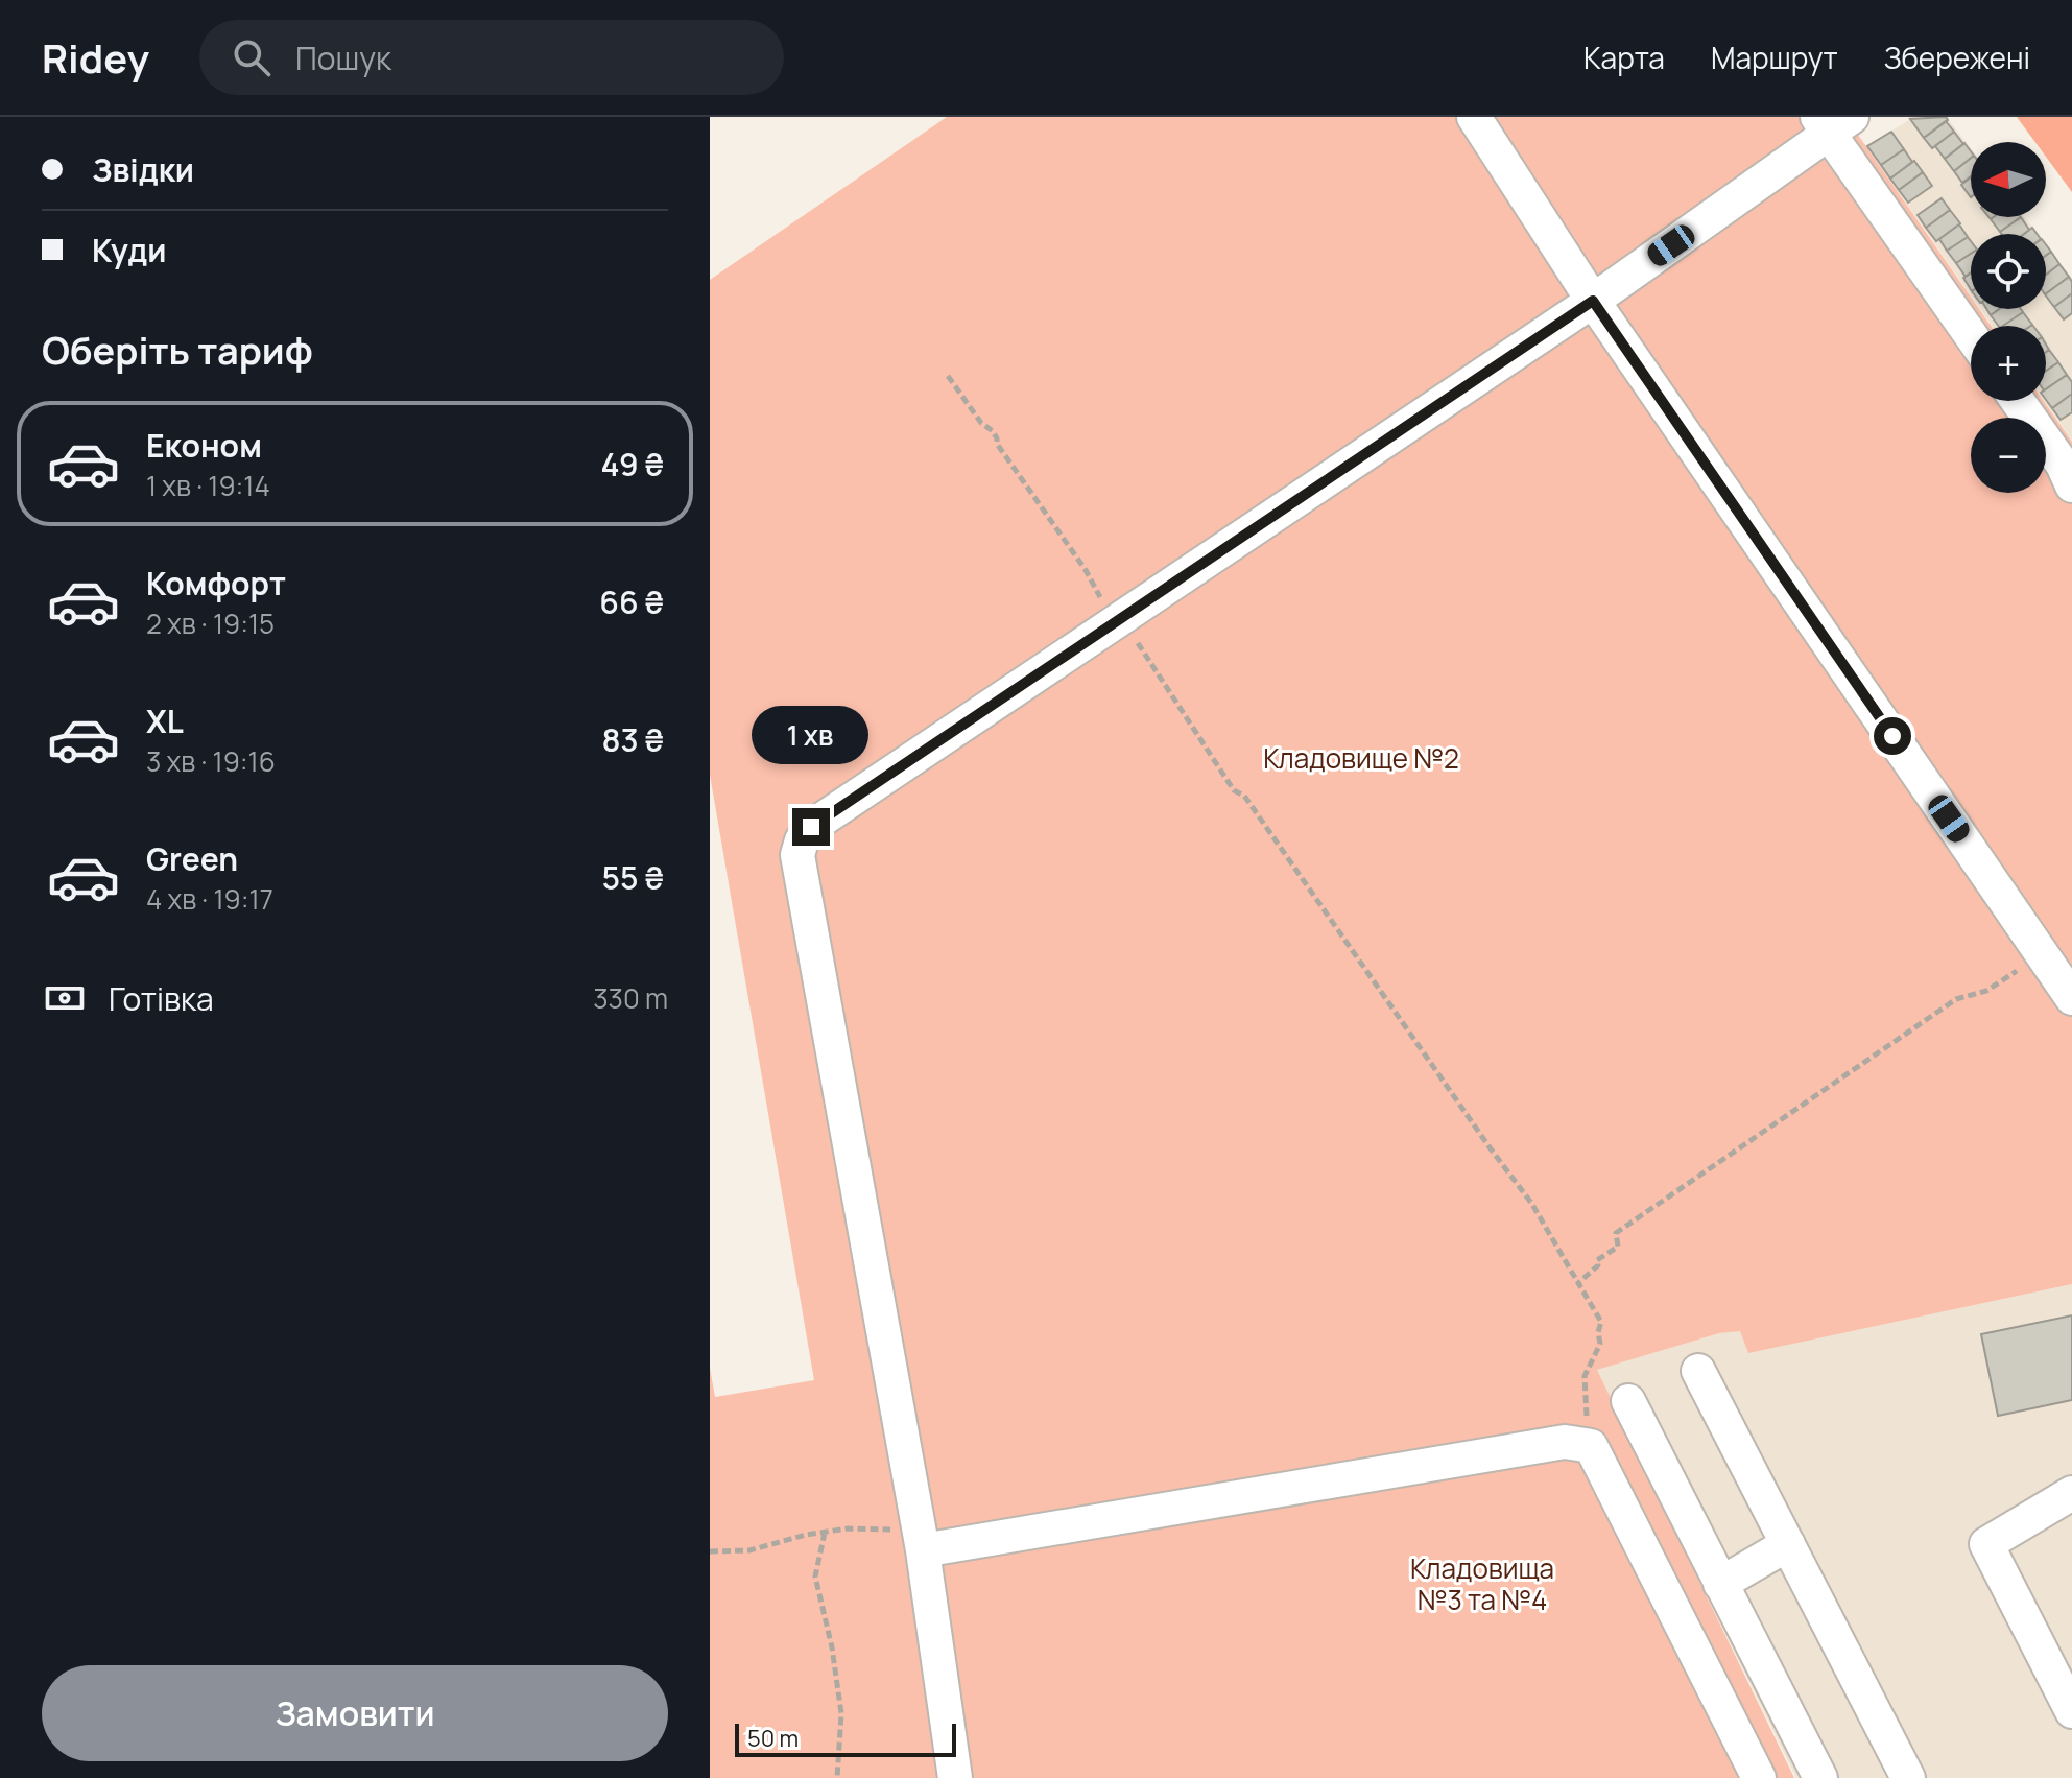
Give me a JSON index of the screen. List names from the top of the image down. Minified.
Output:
{"parks":["Кладовище №2","Кладовища №3 та №4"],"scale_bar":"50 m","north":"left","page":{"header":"Ridey","search":"Пошук","nav":["Карта","Маршрут","Збережені"],"banner":["Звідки","Куди"],"map_buttons":["+","−"],"heading":"Оберіть тариф","list":[{"name":"Економ","note":"1 хв · 19:14","value":"49 ₴"},{"name":"Комфорт","note":"2 хв · 19:15","value":"66 ₴"},{"name":"XL","note":"3 хв · 19:16","value":"83 ₴"},{"name":"Green","note":"4 хв · 19:17","value":"55 ₴"}],"bubble":"1 хв","pay":["Готівка","330 m"],"buttons":"Замовити","scale":"50 m"}}
